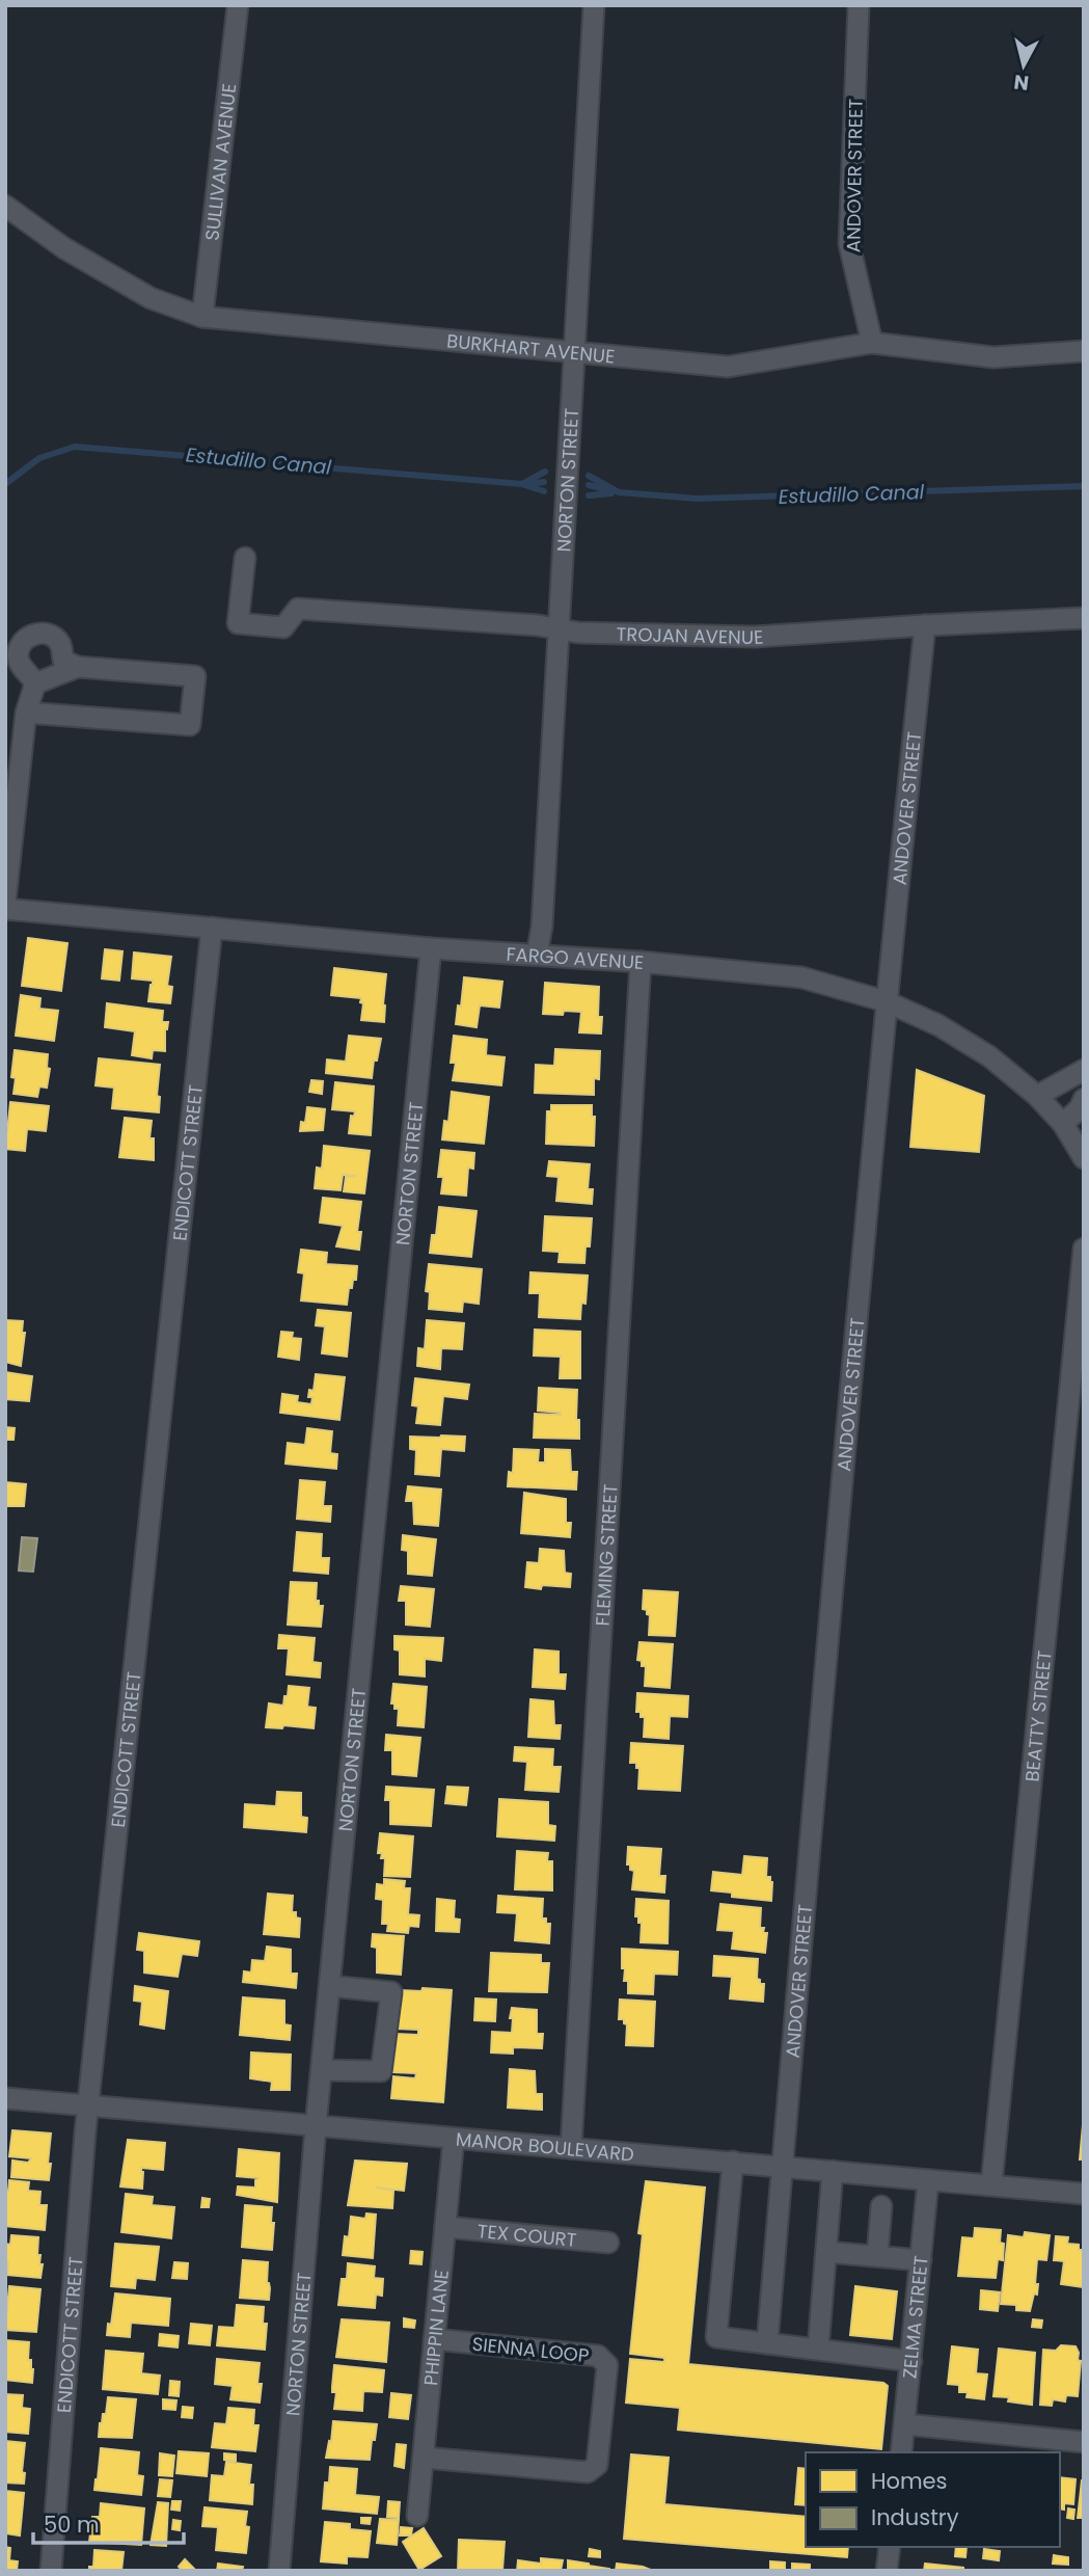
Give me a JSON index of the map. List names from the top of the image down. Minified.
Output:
{"streets":{"street":["SULLIVAN AVENUE","ANDOVER STREET","BURKHART AVENUE","NORTON STREET","TROJAN AVENUE","FARGO AVENUE","ENDICOTT STREET","FLEMING STREET","BEATTY STREET","MANOR BOULEVARD","TEX COURT","ZELMA STREET","PHIPPIN LANE","SIENNA LOOP"]},"crossings":[["SULLIVAN AVENUE","BURKHART AVENUE"],["ANDOVER STREET","BURKHART AVENUE"],["ANDOVER STREET","TROJAN AVENUE"],["ANDOVER STREET","FARGO AVENUE"],["ANDOVER STREET","MANOR BOULEVARD"],["BURKHART AVENUE","NORTON STREET"],["NORTON STREET","TROJAN AVENUE"],["NORTON STREET","FARGO AVENUE"],["NORTON STREET","MANOR BOULEVARD"],["FARGO AVENUE","ENDICOTT STREET"],["FARGO AVENUE","FLEMING STREET"],["ENDICOTT STREET","MANOR BOULEVARD"],["FLEMING STREET","MANOR BOULEVARD"],["BEATTY STREET","MANOR BOULEVARD"],["MANOR BOULEVARD","ZELMA STREET"],["MANOR BOULEVARD","PHIPPIN LANE"],["TEX COURT","PHIPPIN LANE"],["PHIPPIN LANE","SIENNA LOOP"]],"water":["Estudillo Canal"],"legend":["Homes","Industry"],"scale_bar":"50 m","north":"bottom"}
